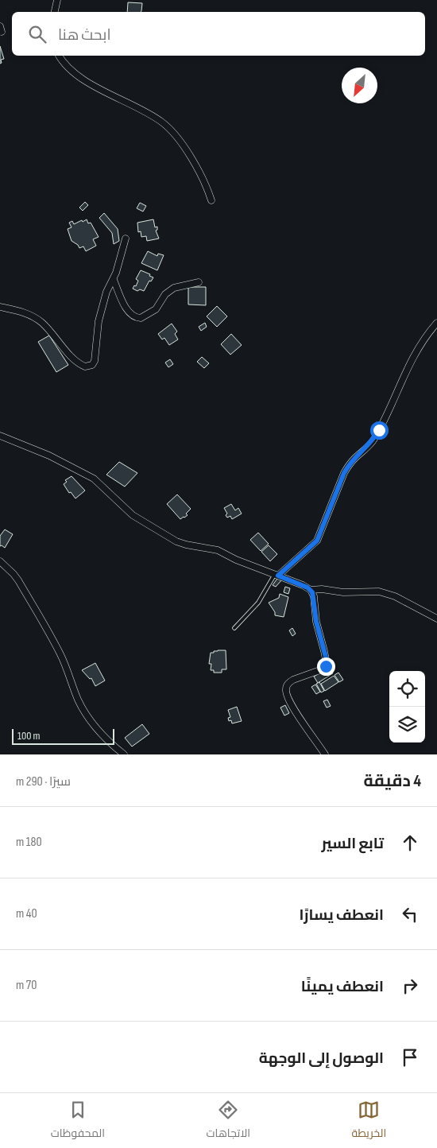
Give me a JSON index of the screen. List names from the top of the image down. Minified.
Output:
{"scale_bar":"100 m","north":"bottom left","page":{"search":"ابحث هنا","scale":"100 m","heading":["4 دقيقة","سيرًا · 290 m"],"list":[["تابع السير","180 m"],["انعطف يسارًا","40 m"],["انعطف يمينًا","70 m"],"الوصول إلى الوجهة"],"nav":["الخريطة","الاتجاهات","المحفوظات"]}}
